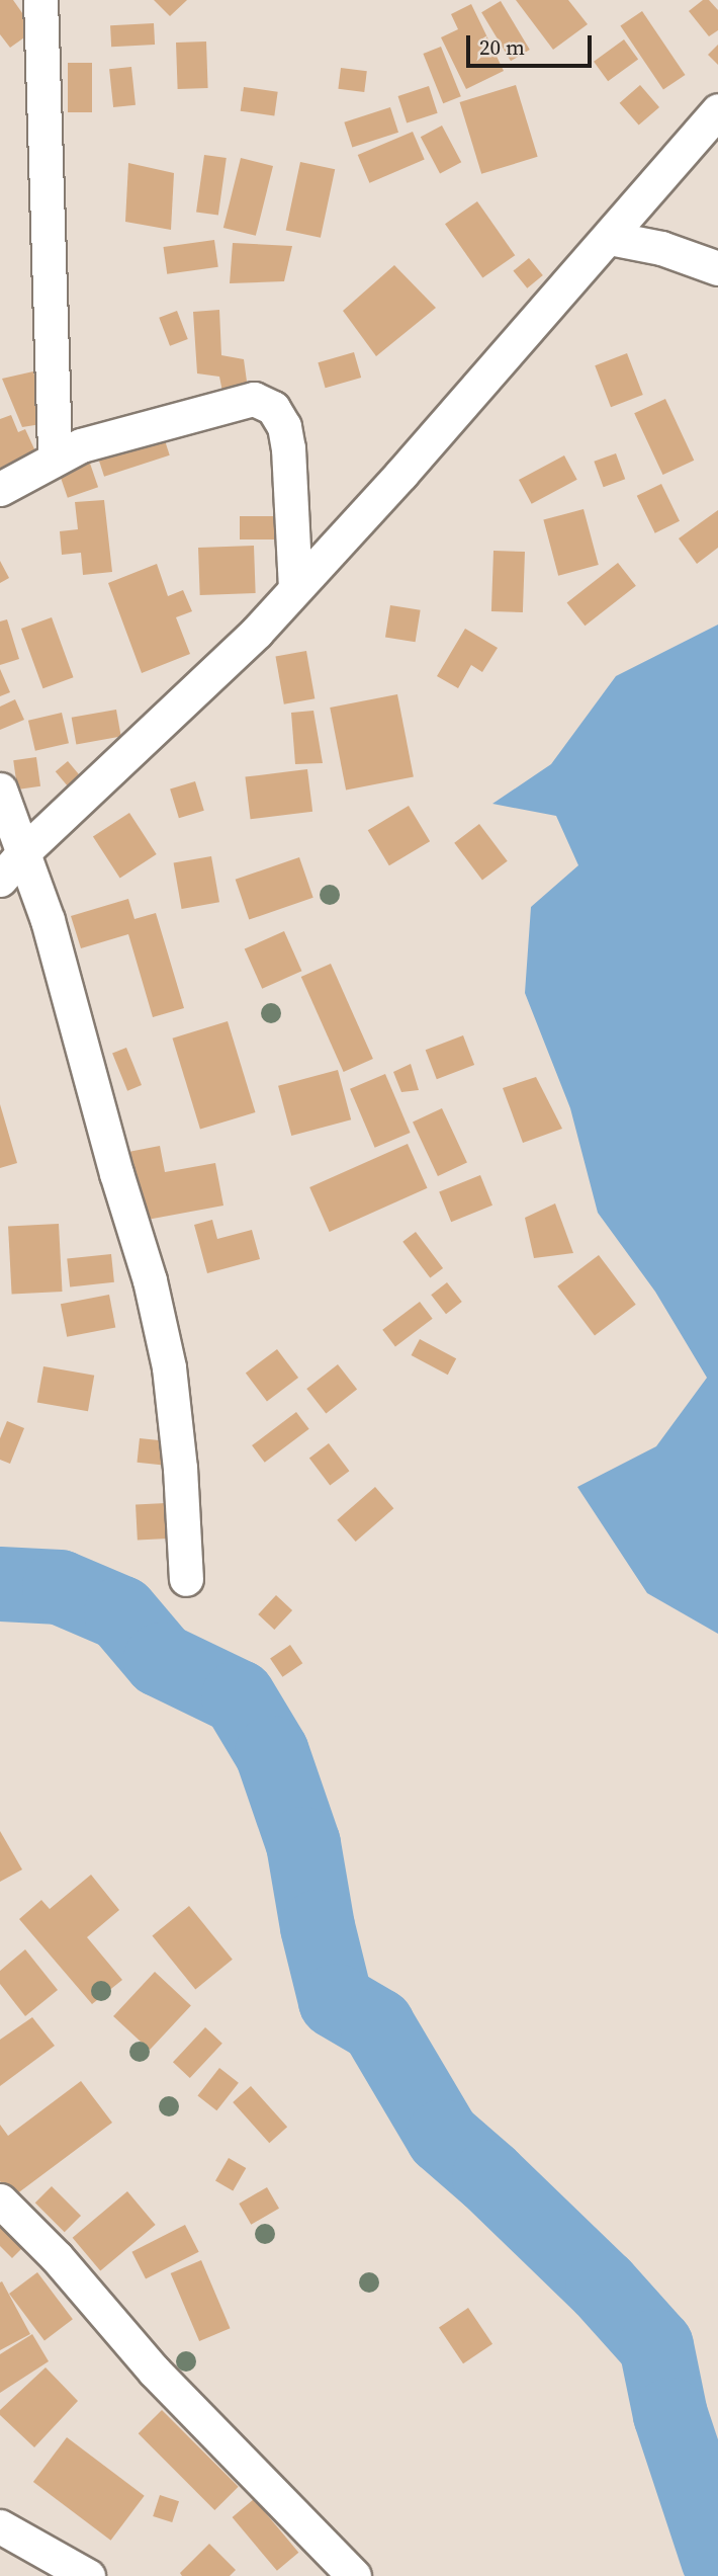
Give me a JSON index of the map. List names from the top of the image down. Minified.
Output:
{"scale_bar":"20 m"}
